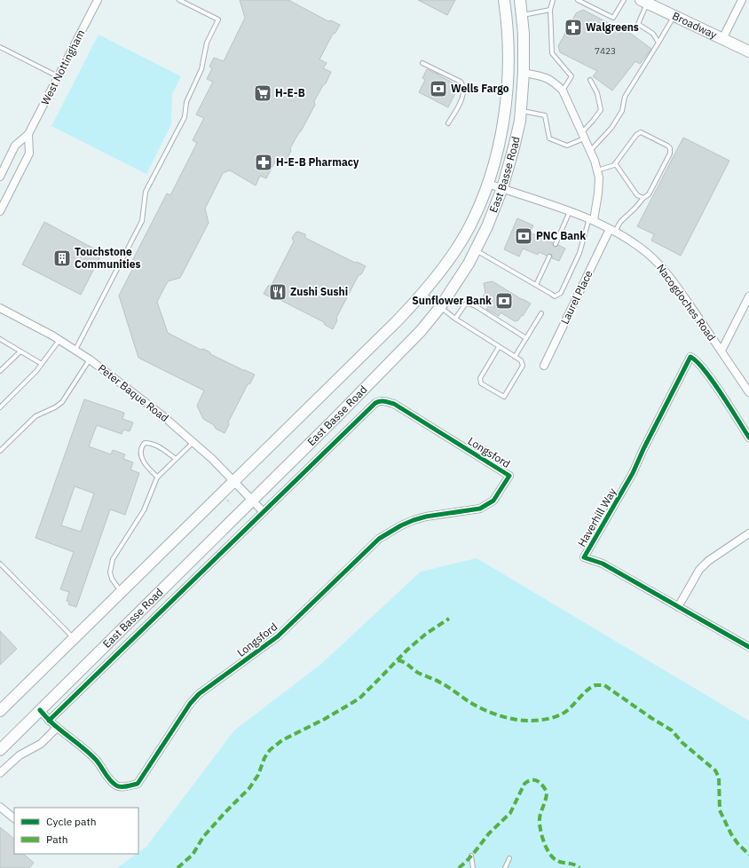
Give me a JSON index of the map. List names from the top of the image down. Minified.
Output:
{"streets":{"main road":["Broadway","East Basse Road"],"street":["West Nottingham","Laurel Place","Nacogdoches Road","Peter Baque Road","Longsford","Haverhill Way"]},"crossings":[["East Basse Road","Nacogdoches Road"],["East Basse Road","Peter Baque Road"],["East Basse Road","Longsford"],["Laurel Place","Nacogdoches Road"]],"places":{"pharmacy":["Walgreens","H-E-B Pharmacy"],"bank":["Wells Fargo","PNC Bank","Sunflower Bank"],"supermarket":["H-E-B"],"building":["Touchstone Communities"],"restaurant":["Zushi Sushi"]},"house_numbers":["7423"],"legend":["Cycle path","Path"]}
